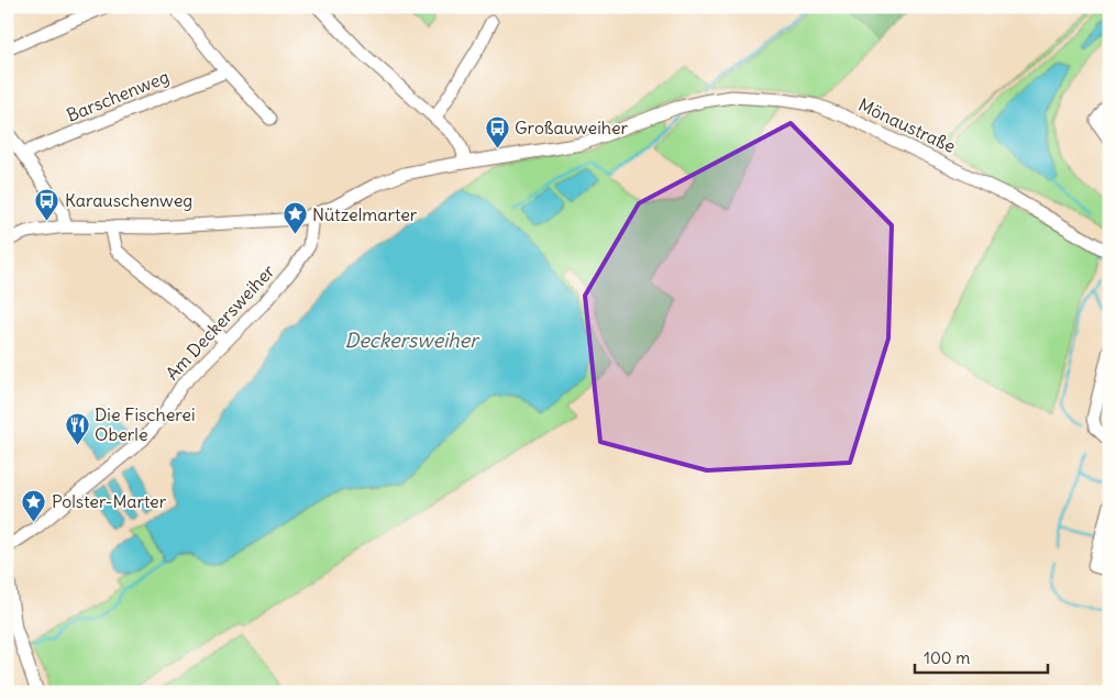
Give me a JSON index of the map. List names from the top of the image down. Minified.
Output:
{"streets":{"street":["Barschenweg","Mönaustraße","Am Deckersweiher"]},"crossings":[["Mönaustraße","Am Deckersweiher"]],"water":["Deckersweiher"],"places":{"bus stop":["Großauweiher","Karauschenweg"],"place":["Nützelmarter","Polster-Marter"],"restaurant":["Die Fischerei Oberle"]},"scale_bar":"100 m"}
